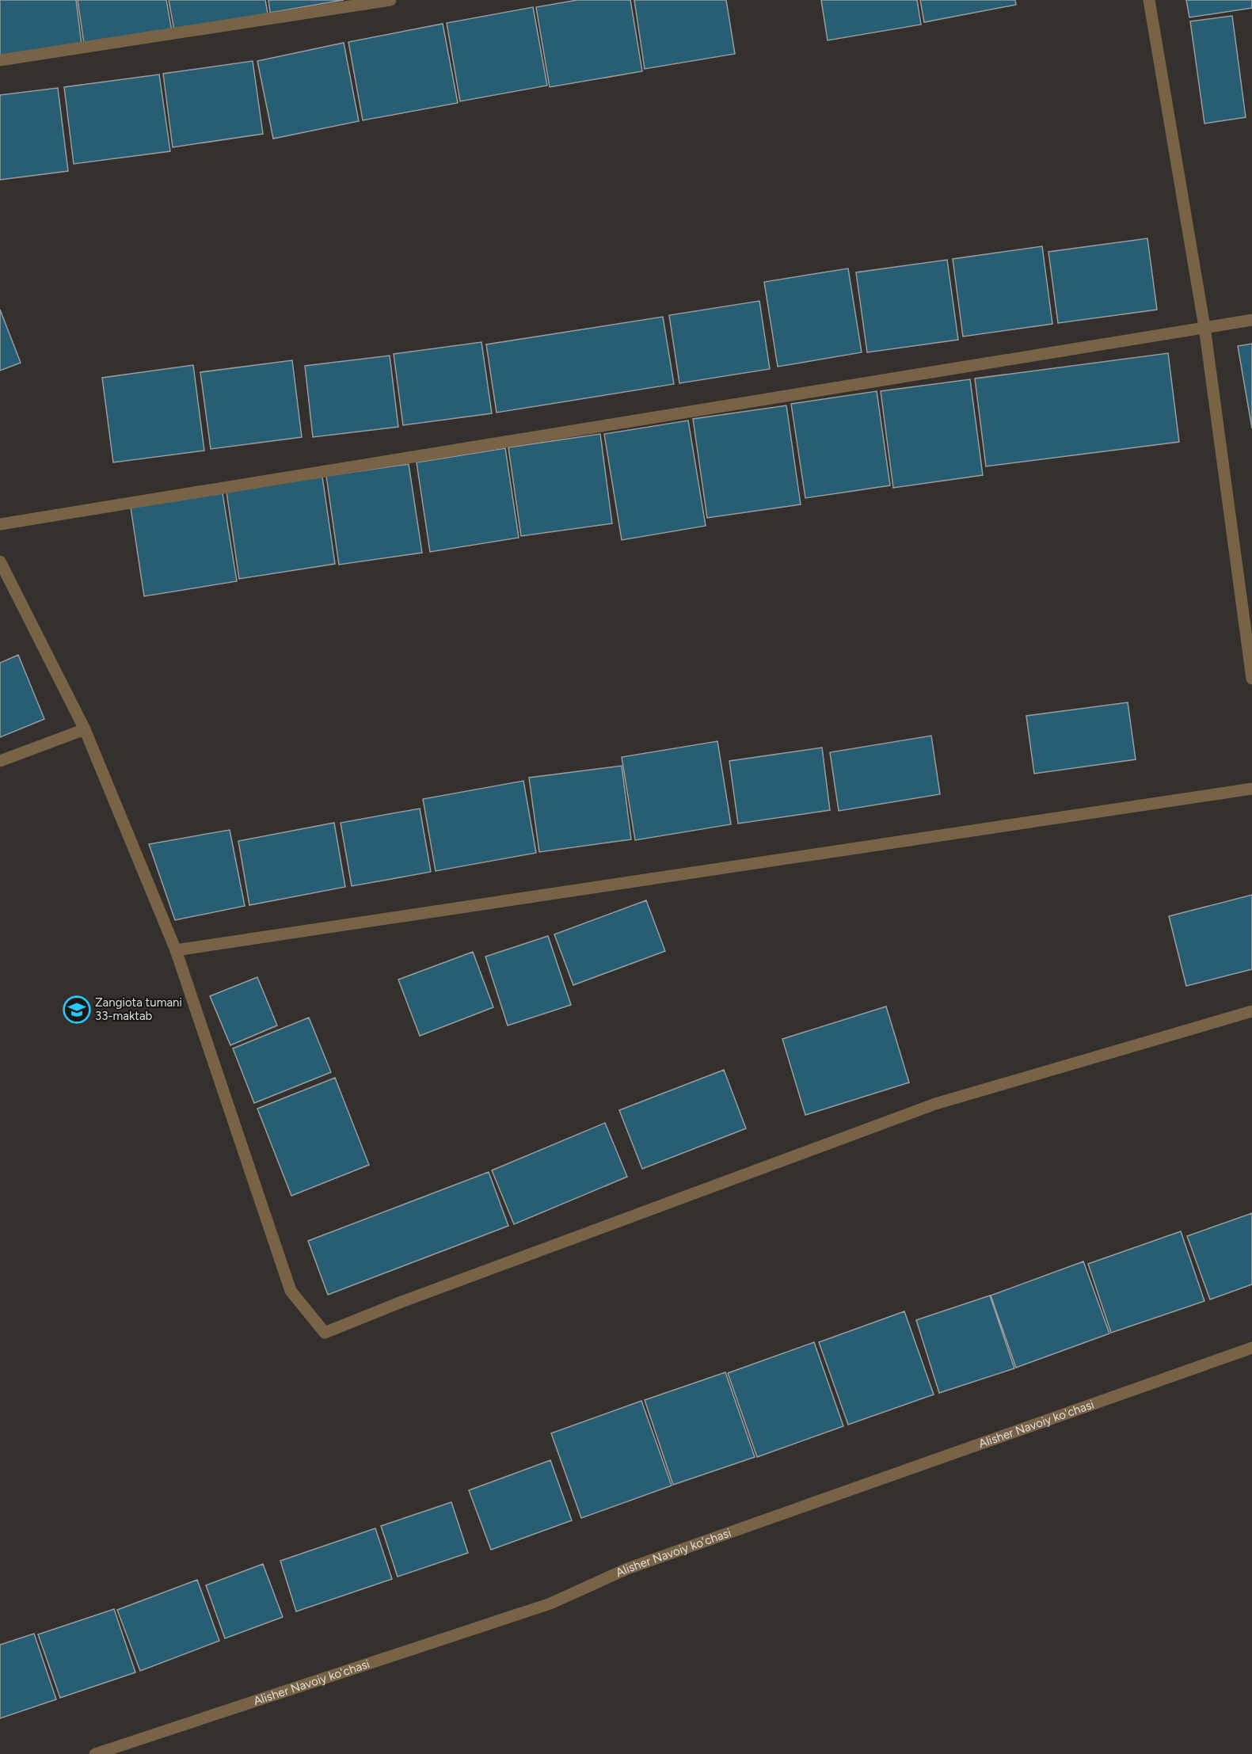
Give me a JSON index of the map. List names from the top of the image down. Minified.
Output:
{"streets":{"street":["Alisher Navoiy ko'chasi"]},"places":{"school or university":["Zangiota tumani 33-maktab"]}}
